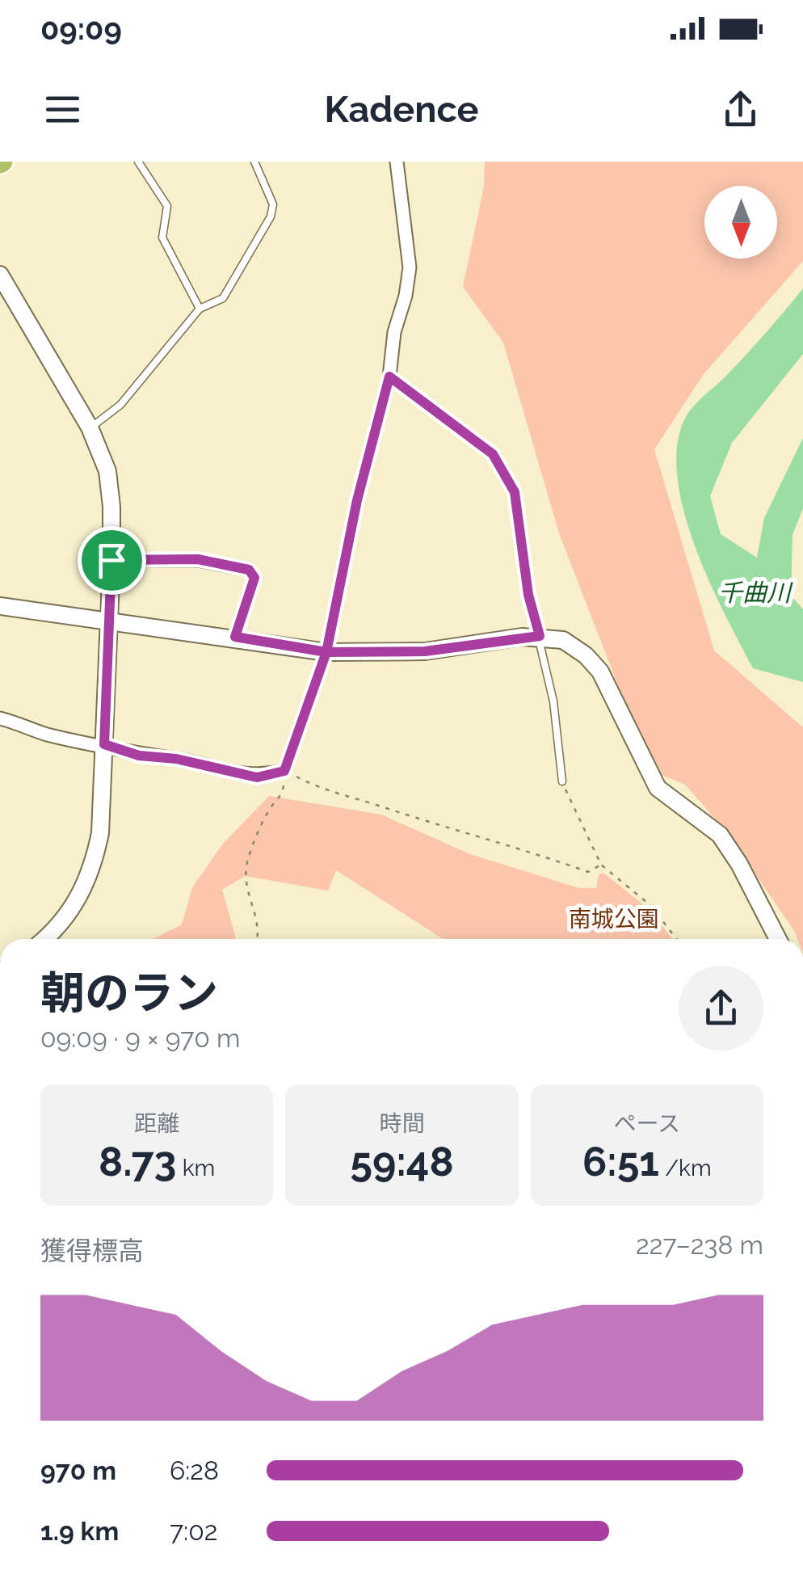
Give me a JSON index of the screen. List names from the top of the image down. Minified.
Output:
{"water":["千曲川"],"parks":["南城公園"],"north":"bottom","page":{"status":"09:09","header":"Kadence","heading":["朝のラン","09:09 · 9 × 970 m"],"stats":[["距離","8.73 km"],["時間","59:48"],["ペース","6:51 /km"]],"chart":["獲得標高","227–238 m"],"list":[{"name":"970 m","note":"6:28"},{"name":"1.9 km","note":"7:02"}]}}
